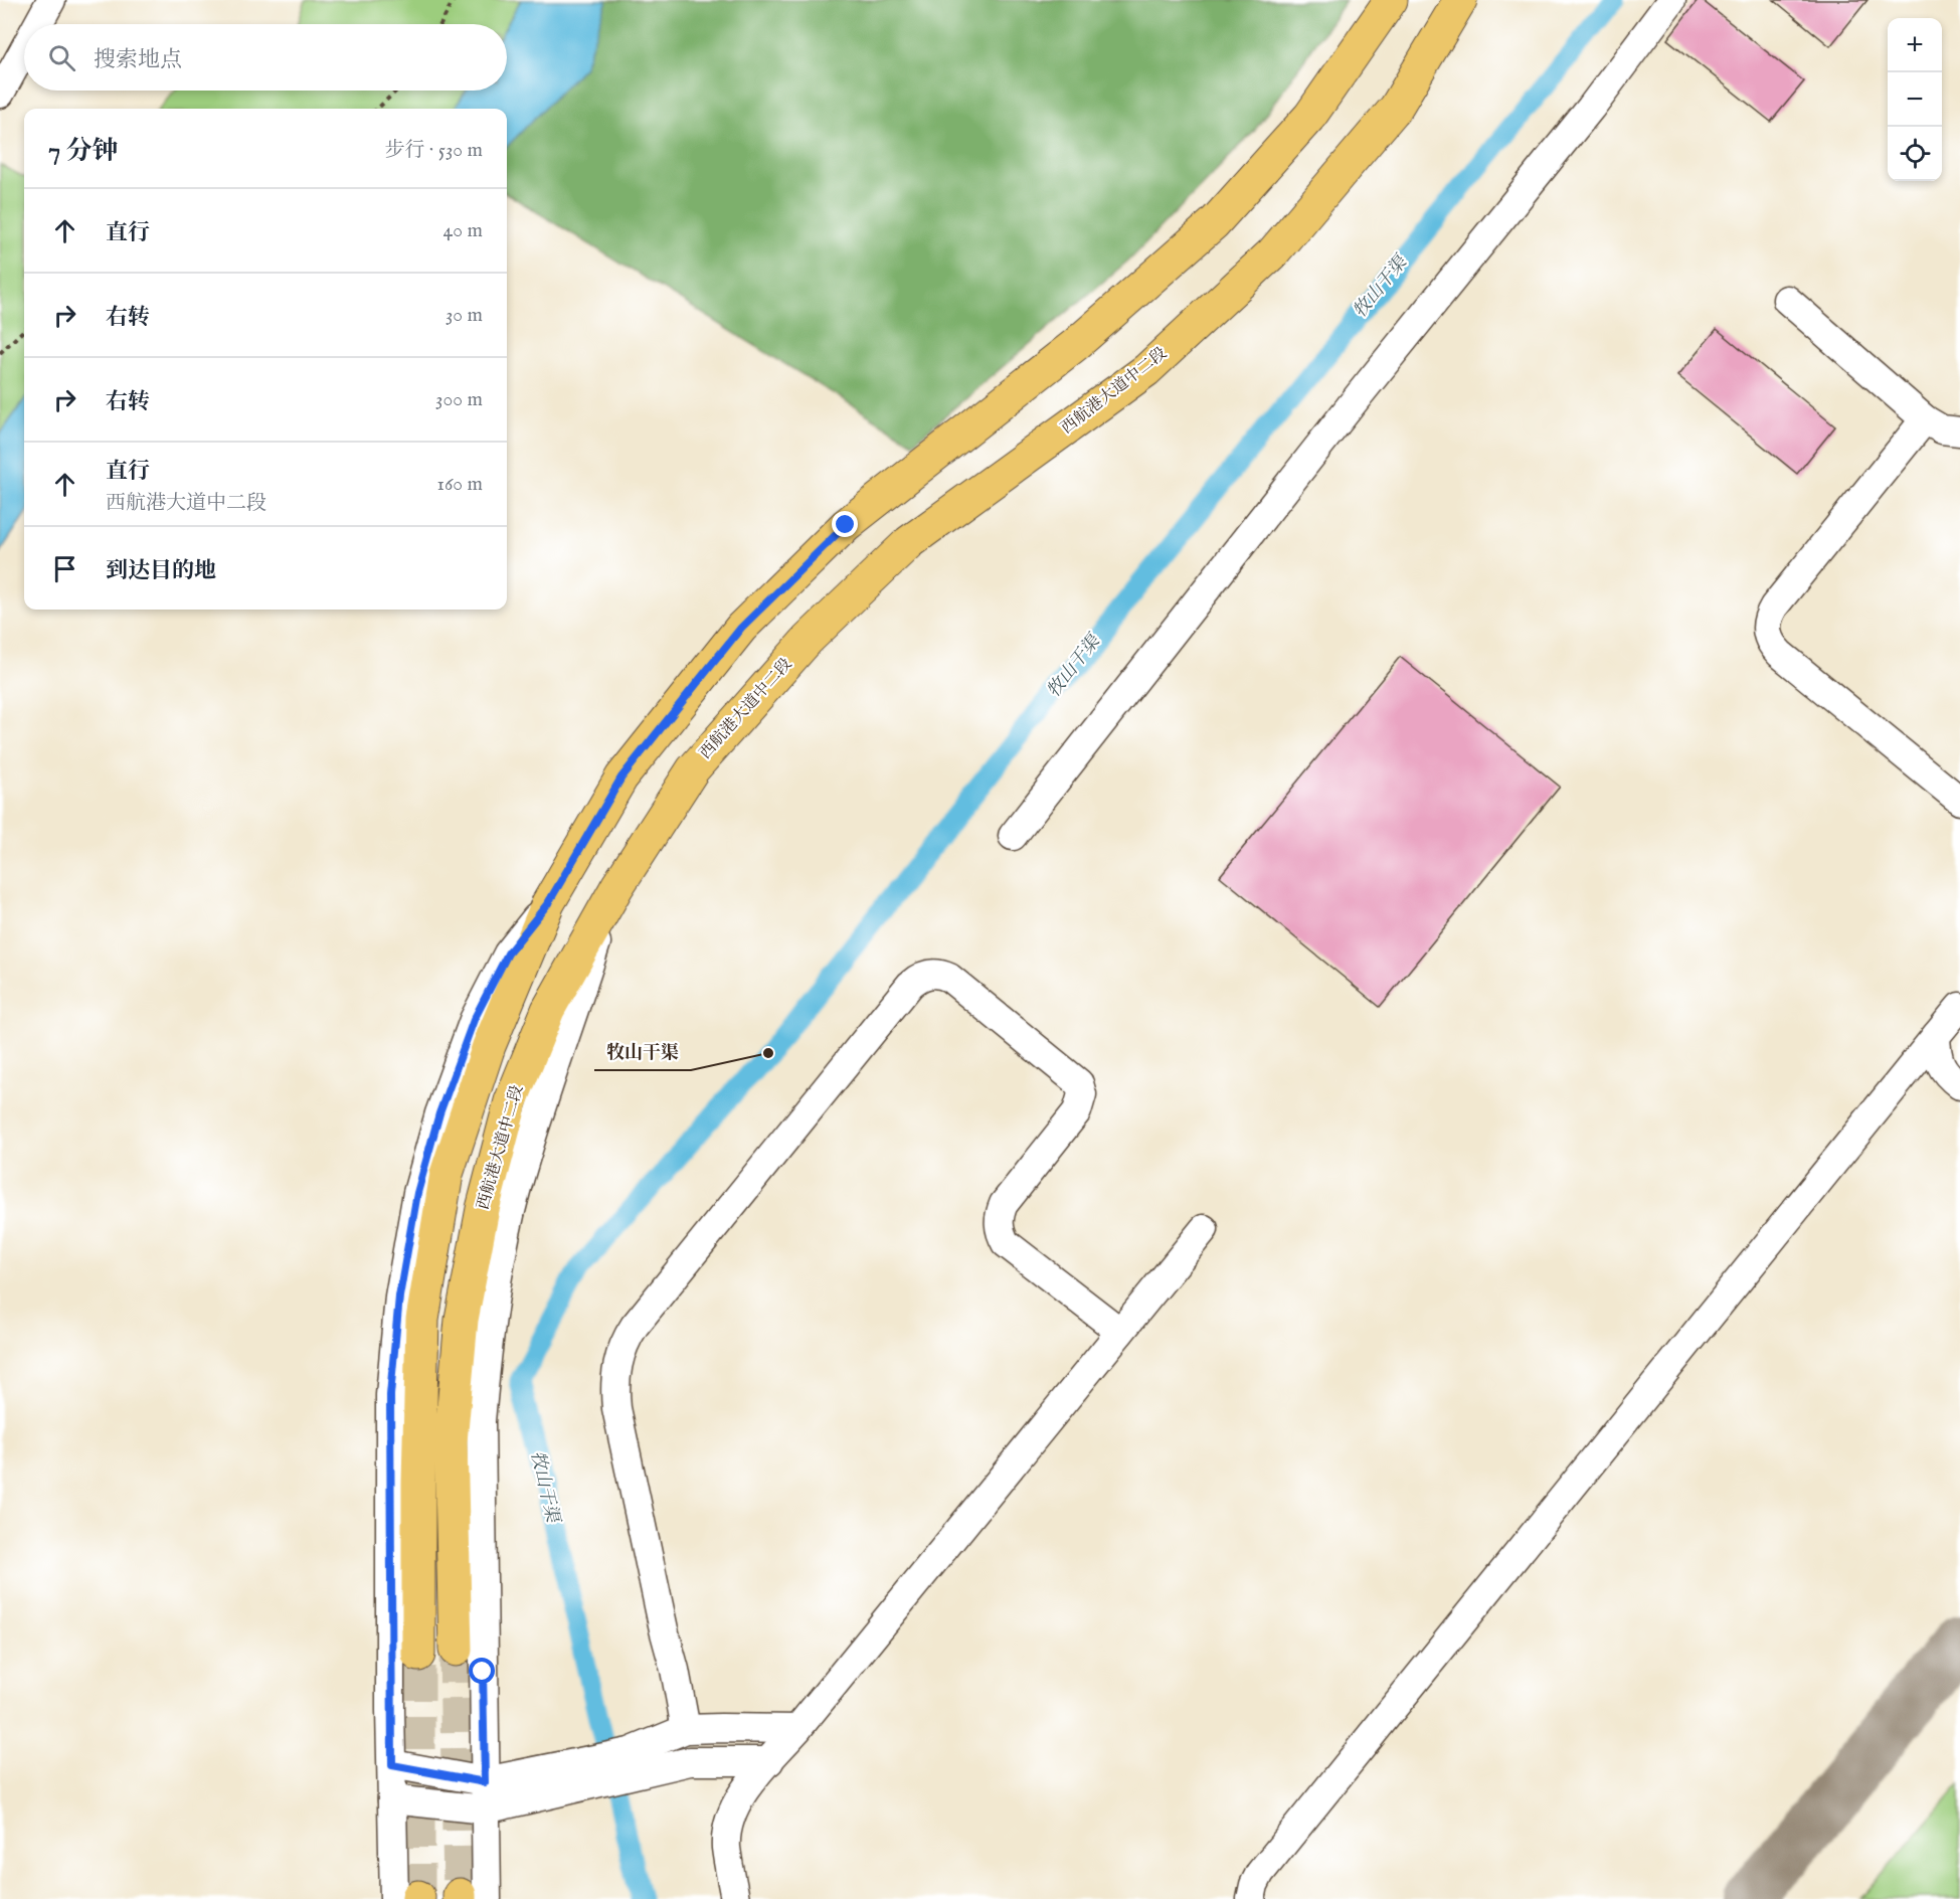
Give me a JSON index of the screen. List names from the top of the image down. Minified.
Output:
{"streets":{"main road":["西航港大道中二段"]},"water":["牧山干渠"],"places":["牧山干渠"],"page":{"map_buttons":["+","−"],"search":"搜索地点","heading":["7 分钟","步行 · 530 m"],"list":[["直行","40 m"],["右转","30 m"],["右转","300 m"],["直行","西航港大道中二段","160 m"],"到达目的地"]}}
